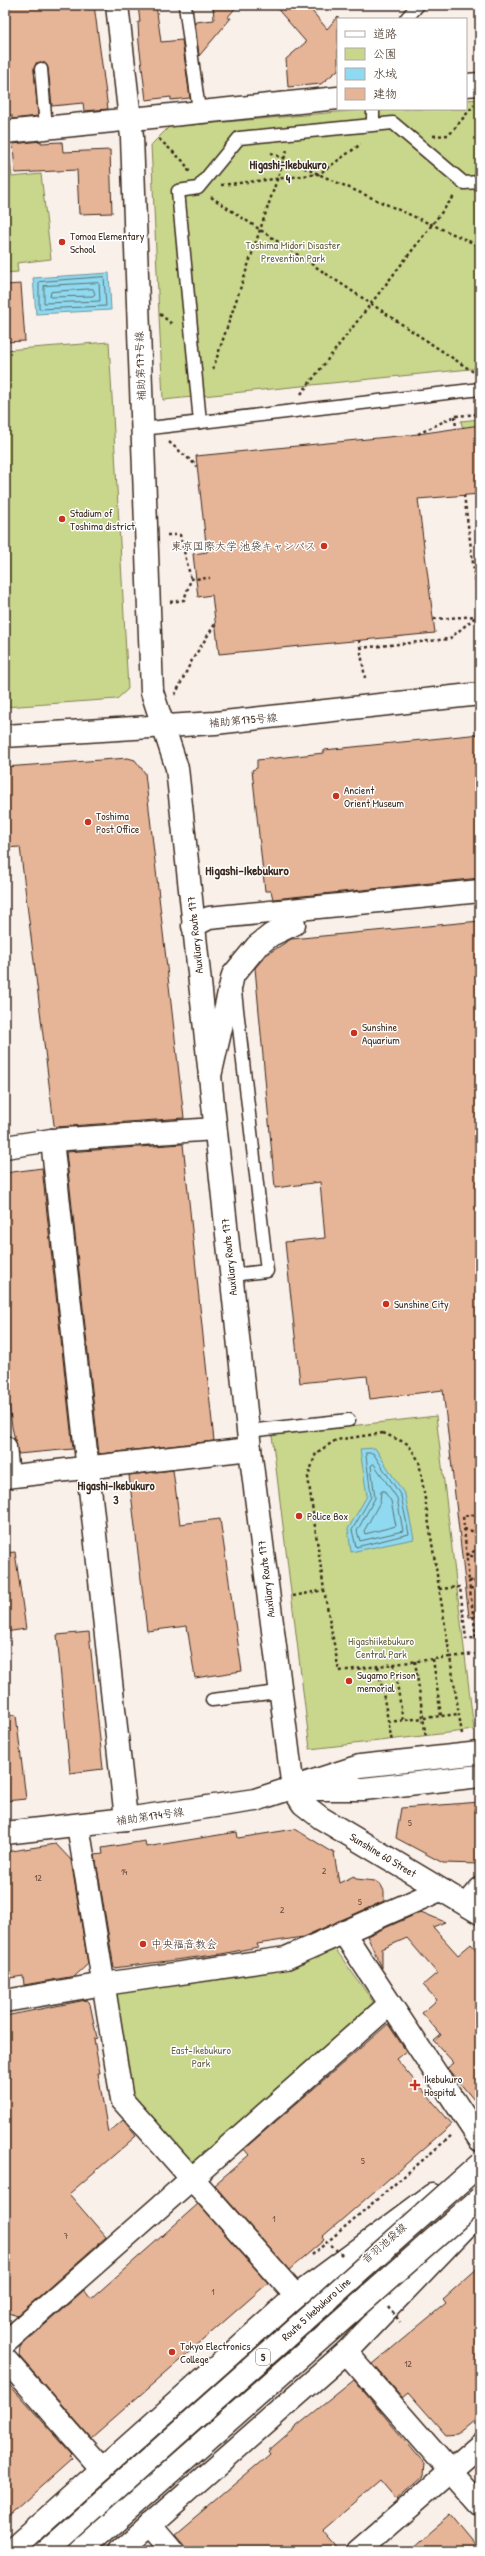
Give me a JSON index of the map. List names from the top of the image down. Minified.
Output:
{"streets":{"main road":["補助第177号線","補助第175号線","Auxiliary Route 177","補助第174号線","Sunshine 60 Street","音羽池袋線","Route 5 Ikebukuro Line","5"]},"crossings":[["補助第177号線","補助第175号線"],["補助第177号線","Auxiliary Route 177"],["補助第175号線","Auxiliary Route 177"],["Auxiliary Route 177","補助第174号線"],["Auxiliary Route 177","Sunshine 60 Street"],["補助第174号線","Sunshine 60 Street"],["音羽池袋線","Route 5 Ikebukuro Line"]],"districts":["Higashi-Ikebukuro 4","Higashi-Ikebukuro","Higashi-Ikebukuro 3"],"parks":["Toshima Midori Disaster Prevention Park","Higashiikebukuro Central Park","East-Ikebukuro Park"],"places":{"other":["Tomoa Elementary School","Stadium of Toshima district","東京国際大学 池袋キャンパス","Ancient Orient Museum","Toshima Post Office","Sunshine Aquarium","Sunshine City","Police Box","Sugamo Prison memorial","中央福音教会","Tokyo Electronics College"],"health":["Ikebukuro Hospital"]},"house_numbers":["5","2","14","12","5","2","5","1","7","1","12"],"legend":["道路","公園","水域","建物"]}
